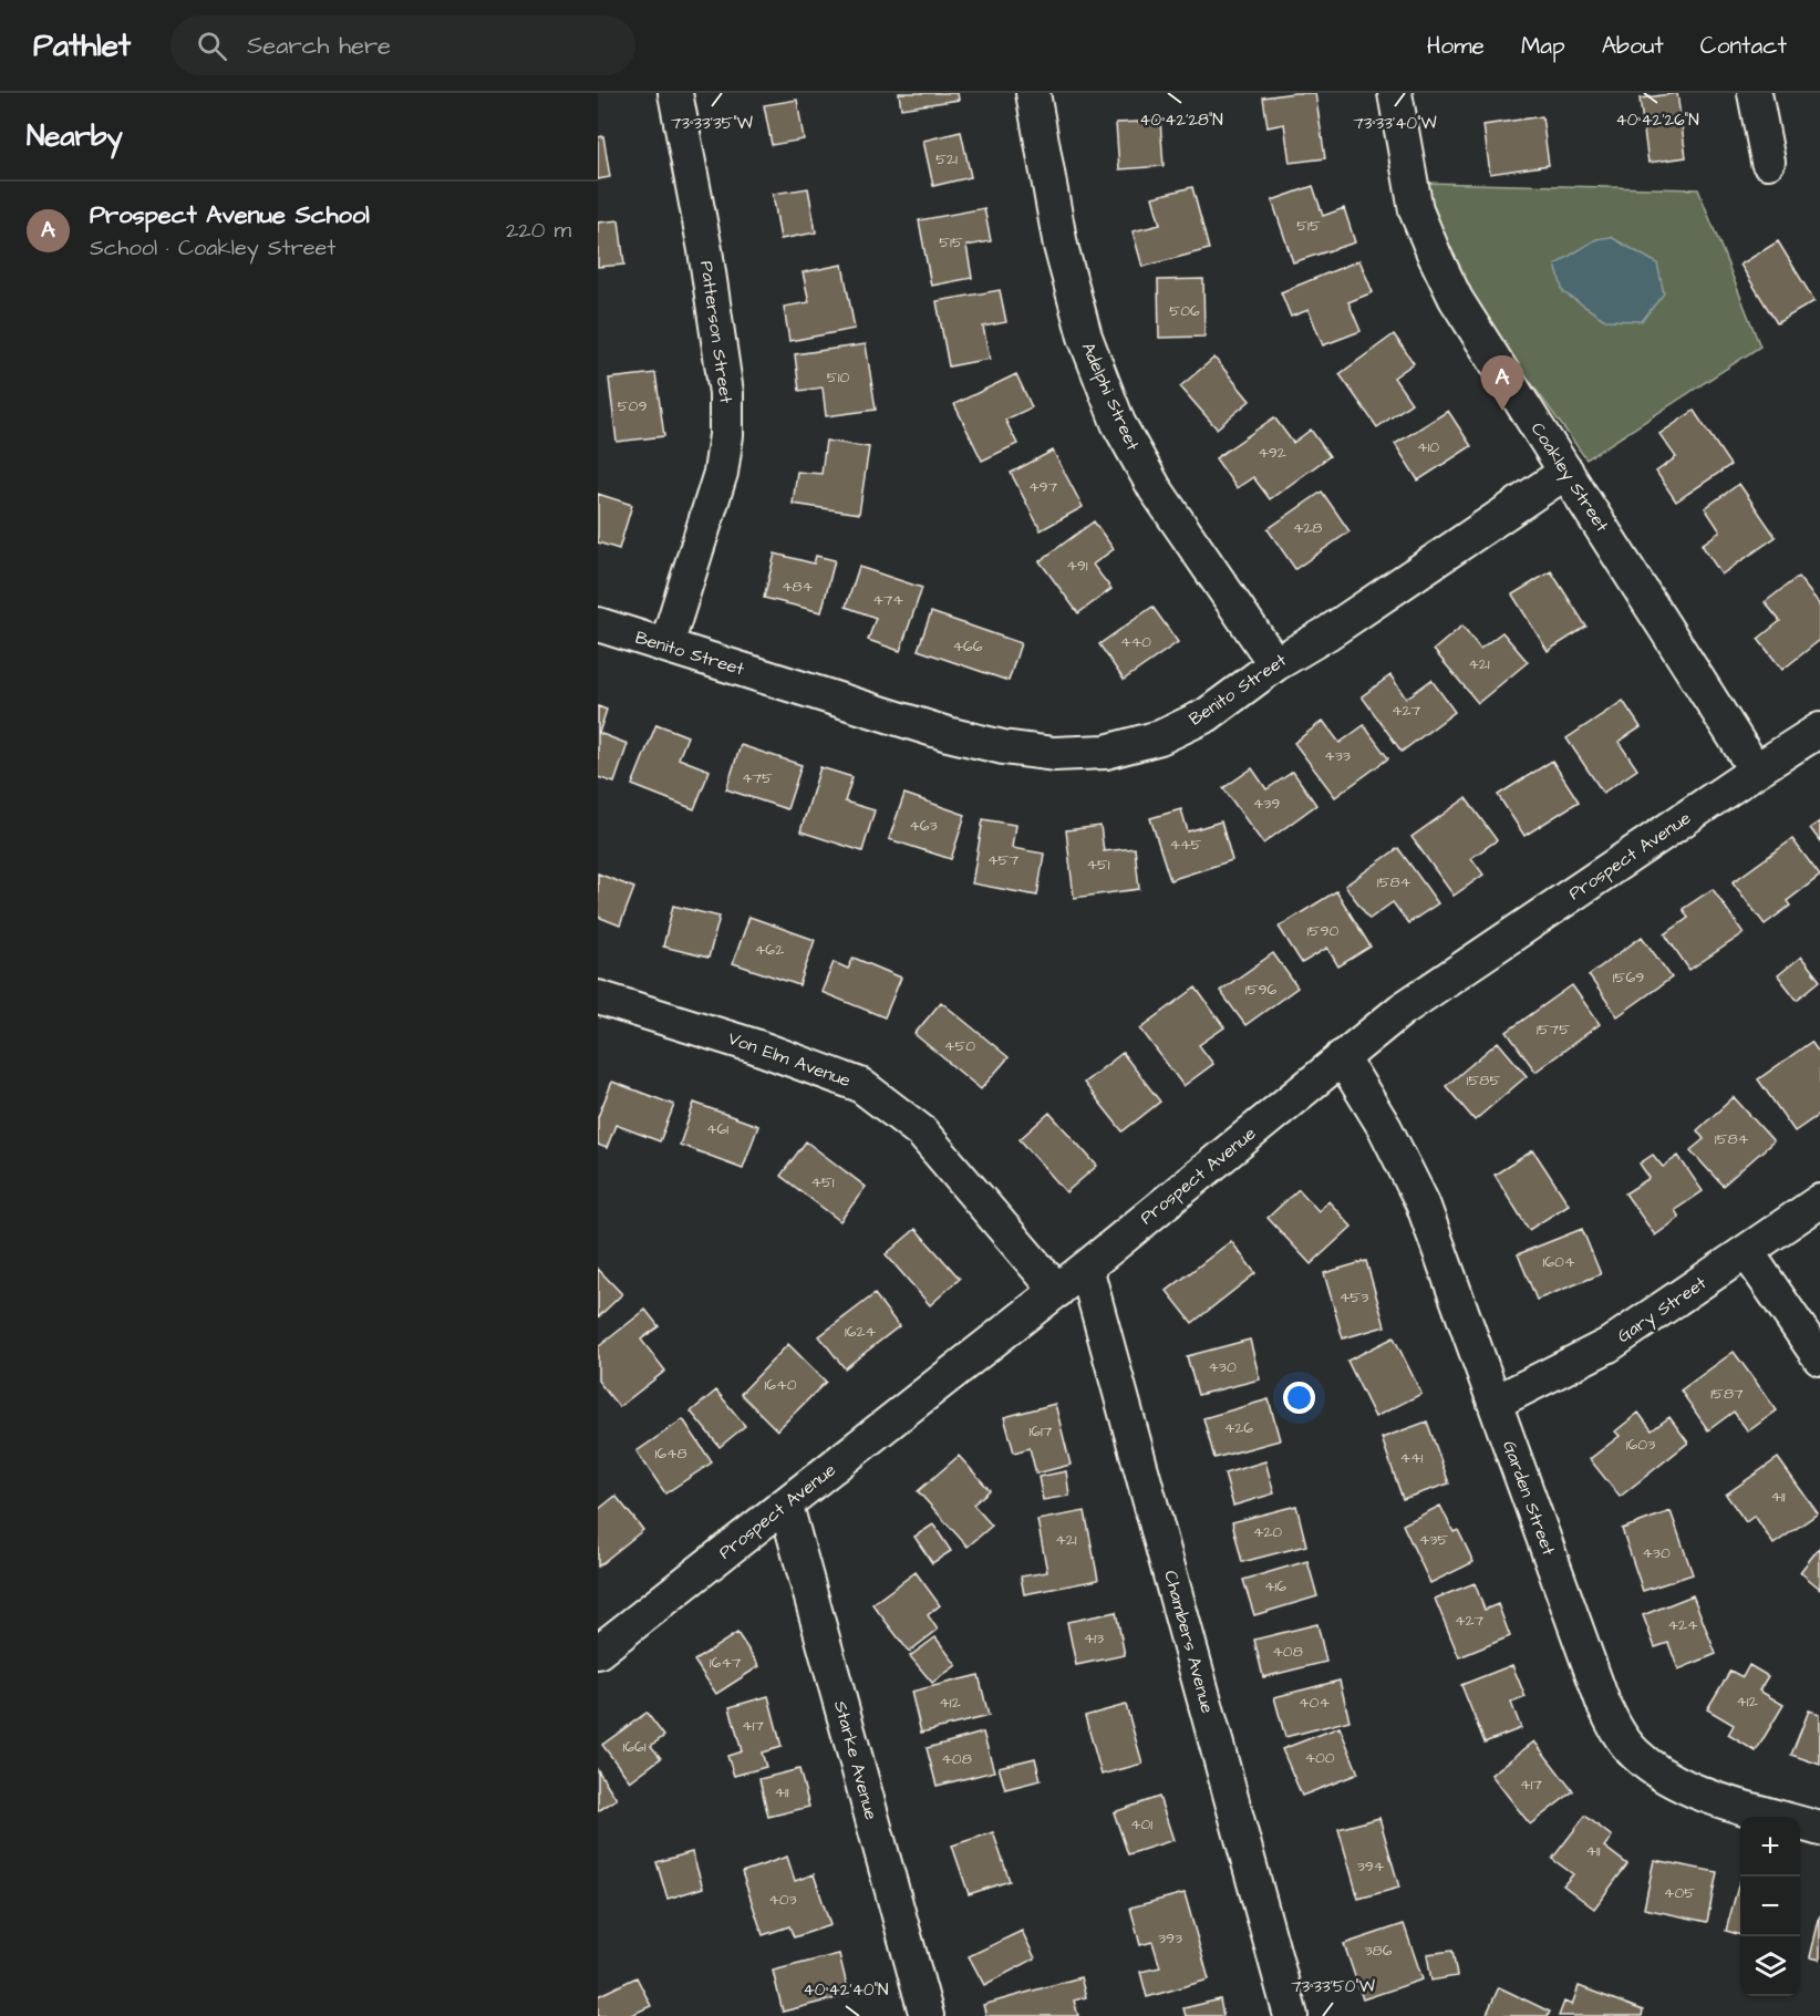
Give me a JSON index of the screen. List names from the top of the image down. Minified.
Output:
{"streets":{"street":["Patterson Street","Adelphi Street","Coakley Street","Benito Street","Prospect Avenue","Von Elm Avenue","Gary Street","Garden Street","Chambers Avenue","Starke Avenue"]},"crossings":[["Patterson Street","Benito Street"],["Adelphi Street","Benito Street"],["Coakley Street","Benito Street"],["Coakley Street","Prospect Avenue"],["Prospect Avenue","Von Elm Avenue"],["Prospect Avenue","Garden Street"],["Prospect Avenue","Chambers Avenue"],["Prospect Avenue","Starke Avenue"],["Gary Street","Garden Street"]],"house_numbers":["521","515","515","506","510","509","410","492","497","428","491","484","474","440","466","421","427","433","475","439","463","445","457","451","1584","1590","462","1569","1596","1575","450","1585","461","1584","451","1604","453","1624","430","1640","1587","426","1617","1603","1648","441","411","420","421","435","430","416","427","424","413","408","1647","412","412","404","417","1661","400","408","417","411","401","411","394","405","403","393","386"],"page":{"header":"Pathlet","search":"Search here","nav":["Home","Map","About","Contact"],"heading":"Nearby","list":[{"mark":"A","name":"Prospect Avenue School","note":"School · Coakley Street","value":"220 m"}],"pins":"A","map_buttons":["+","−"]},"coordinates":["40°42'28\"N","40°42'26\"N","73°33'35\"W","73°33'40\"W","73°33'50\"W","40°42'40\"N"]}
